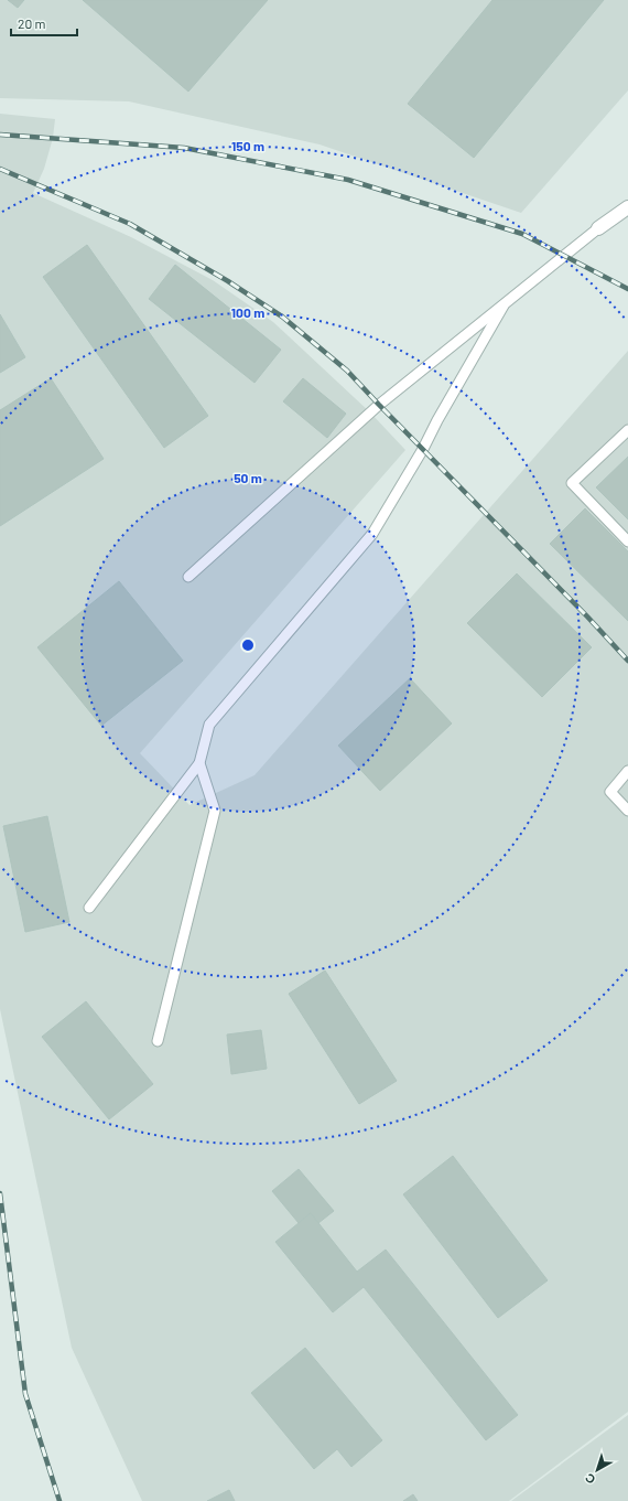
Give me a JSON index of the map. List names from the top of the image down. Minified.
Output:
{"scale_bar":"20 m","north":"bottom left","rings":["150 m","100 m","50 m"]}
